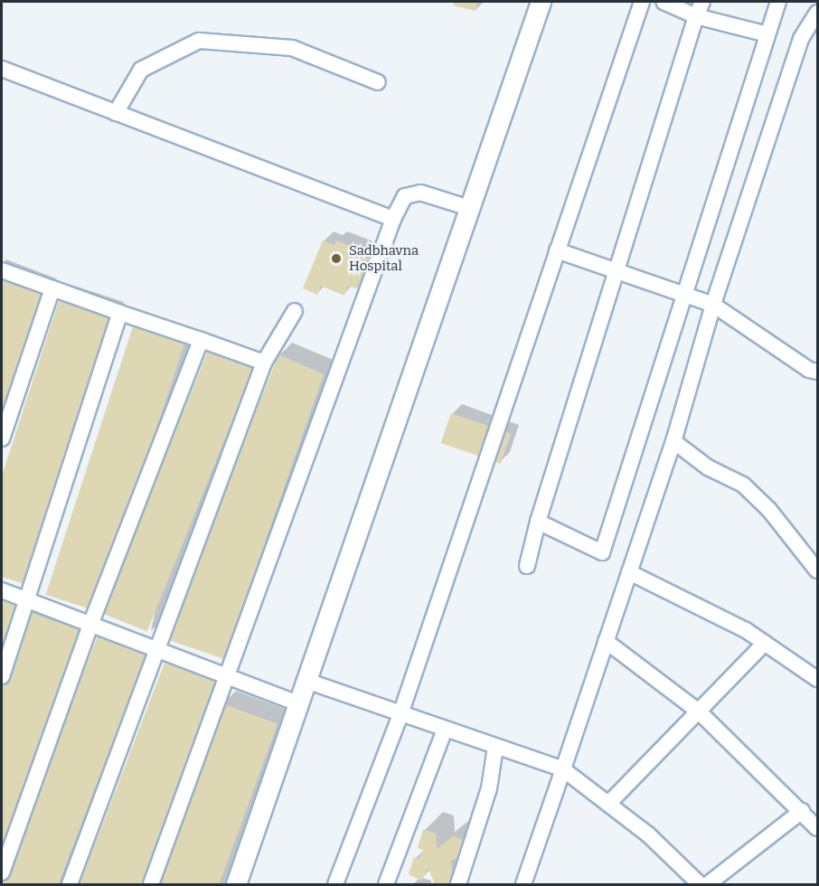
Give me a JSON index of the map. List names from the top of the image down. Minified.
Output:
{"places":["Sadbhavna Hospital"]}
